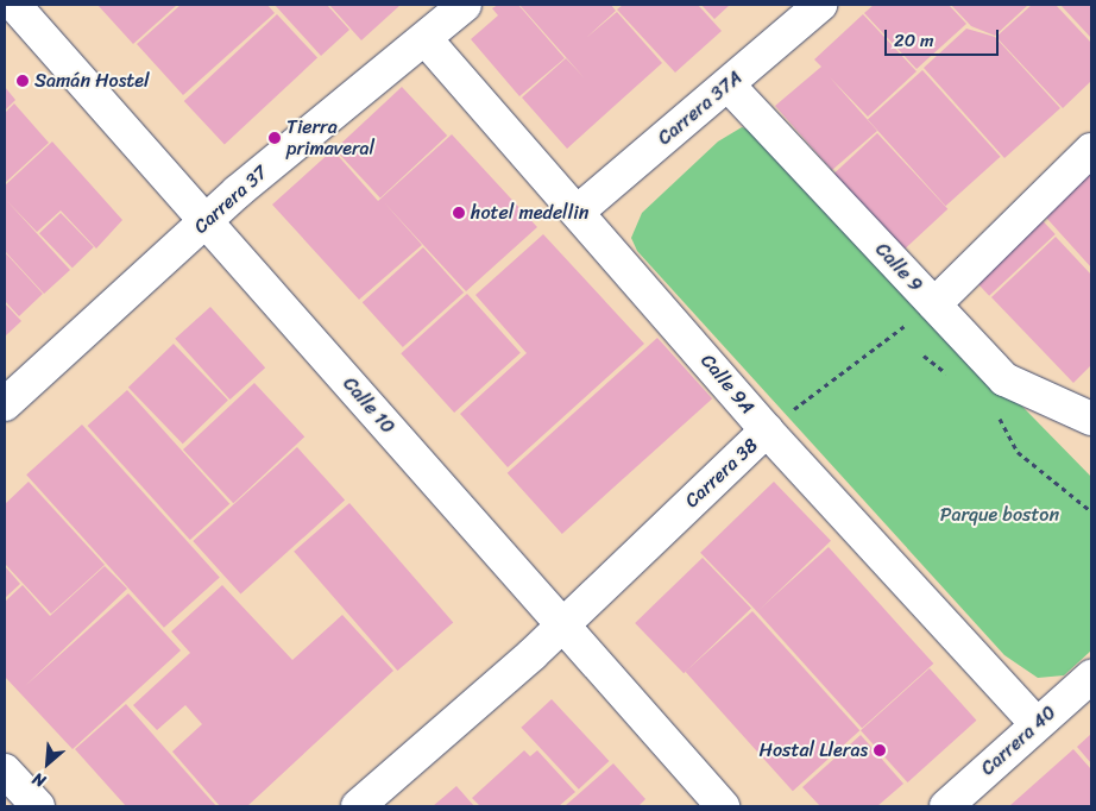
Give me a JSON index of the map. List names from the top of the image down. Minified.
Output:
{"streets":{"street":["Carrera 37A","Carrera 37","Calle 9","Calle 9A","Calle 10","Carrera 38","Carrera 40"]},"crossings":[["Carrera 37A","Calle 9"],["Carrera 37A","Calle 9A"],["Carrera 37","Calle 9A"],["Carrera 37","Calle 10"],["Calle 9","Carrera 38"],["Calle 9A","Carrera 38"],["Calle 9A","Carrera 40"],["Calle 10","Carrera 38"]],"parks":["Parque boston"],"places":["Samán Hostel","Tierra primaveral","hotel medellin","Hostal Lleras"],"scale_bar":"20 m","north":"bottom left"}
